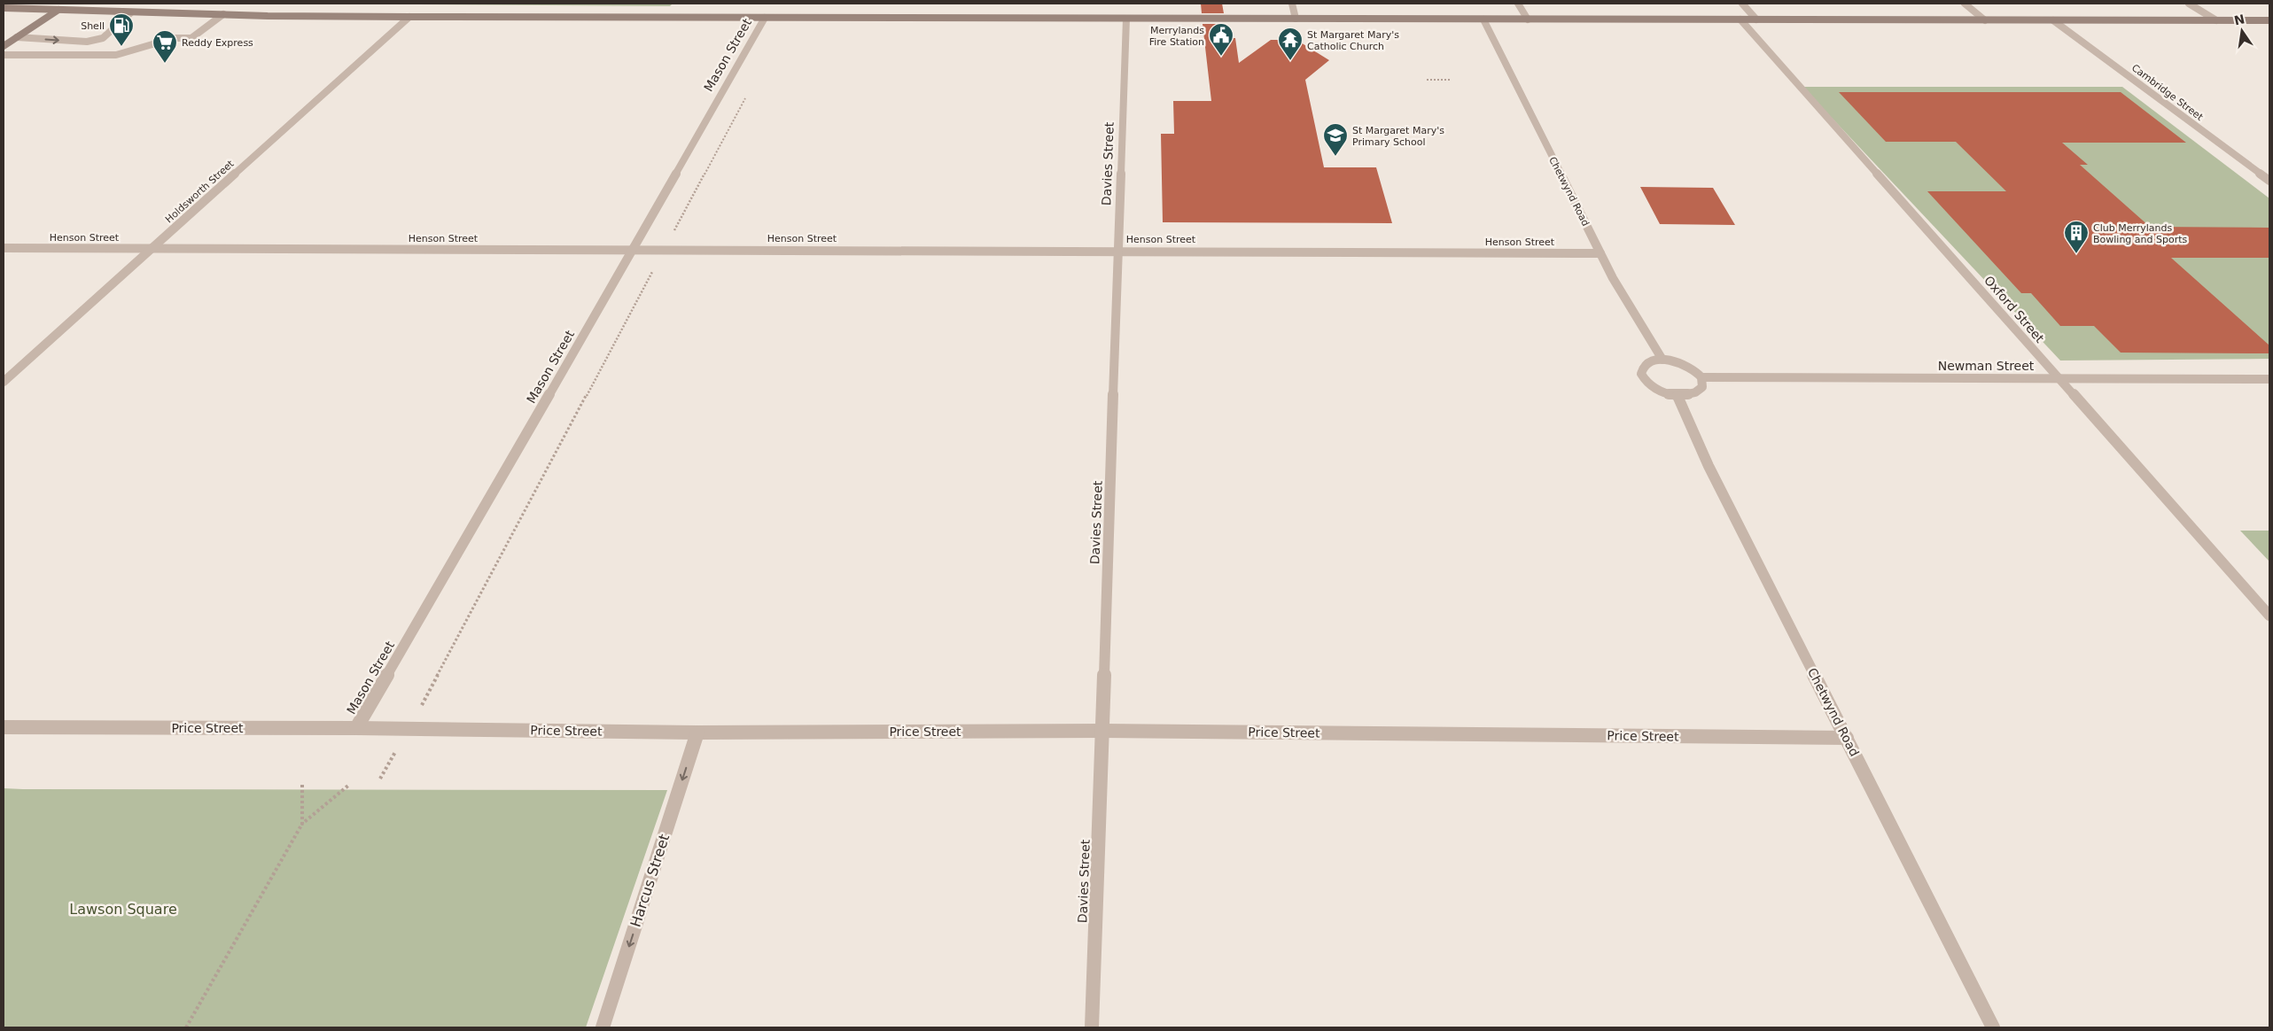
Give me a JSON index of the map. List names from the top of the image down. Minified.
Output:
{"streets":{"street":["Mason Street","Cambridge Street","Davies Street","Holdsworth Street","Chetwynd Road","Henson Street","Oxford Street","Newman Street","Price Street","Harcus Street"]},"crossings":[["Mason Street","Henson Street"],["Mason Street","Price Street"],["Davies Street","Henson Street"],["Davies Street","Price Street"],["Holdsworth Street","Henson Street"],["Chetwynd Road","Henson Street"],["Chetwynd Road","Price Street"],["Oxford Street","Newman Street"],["Price Street","Harcus Street"]],"one_way":["Harcus Street"],"parks":["Lawson Square"],"places":{"fuel station":["Shell"],"public building":["Merrylands Fire Station"],"temple":["St Margaret Mary's Catholic Church"],"supermarket":["Reddy Express"],"school or university":["St Margaret Mary's Primary School"],"building":["Club Merrylands Bowling and Sports"]},"north":"top"}
